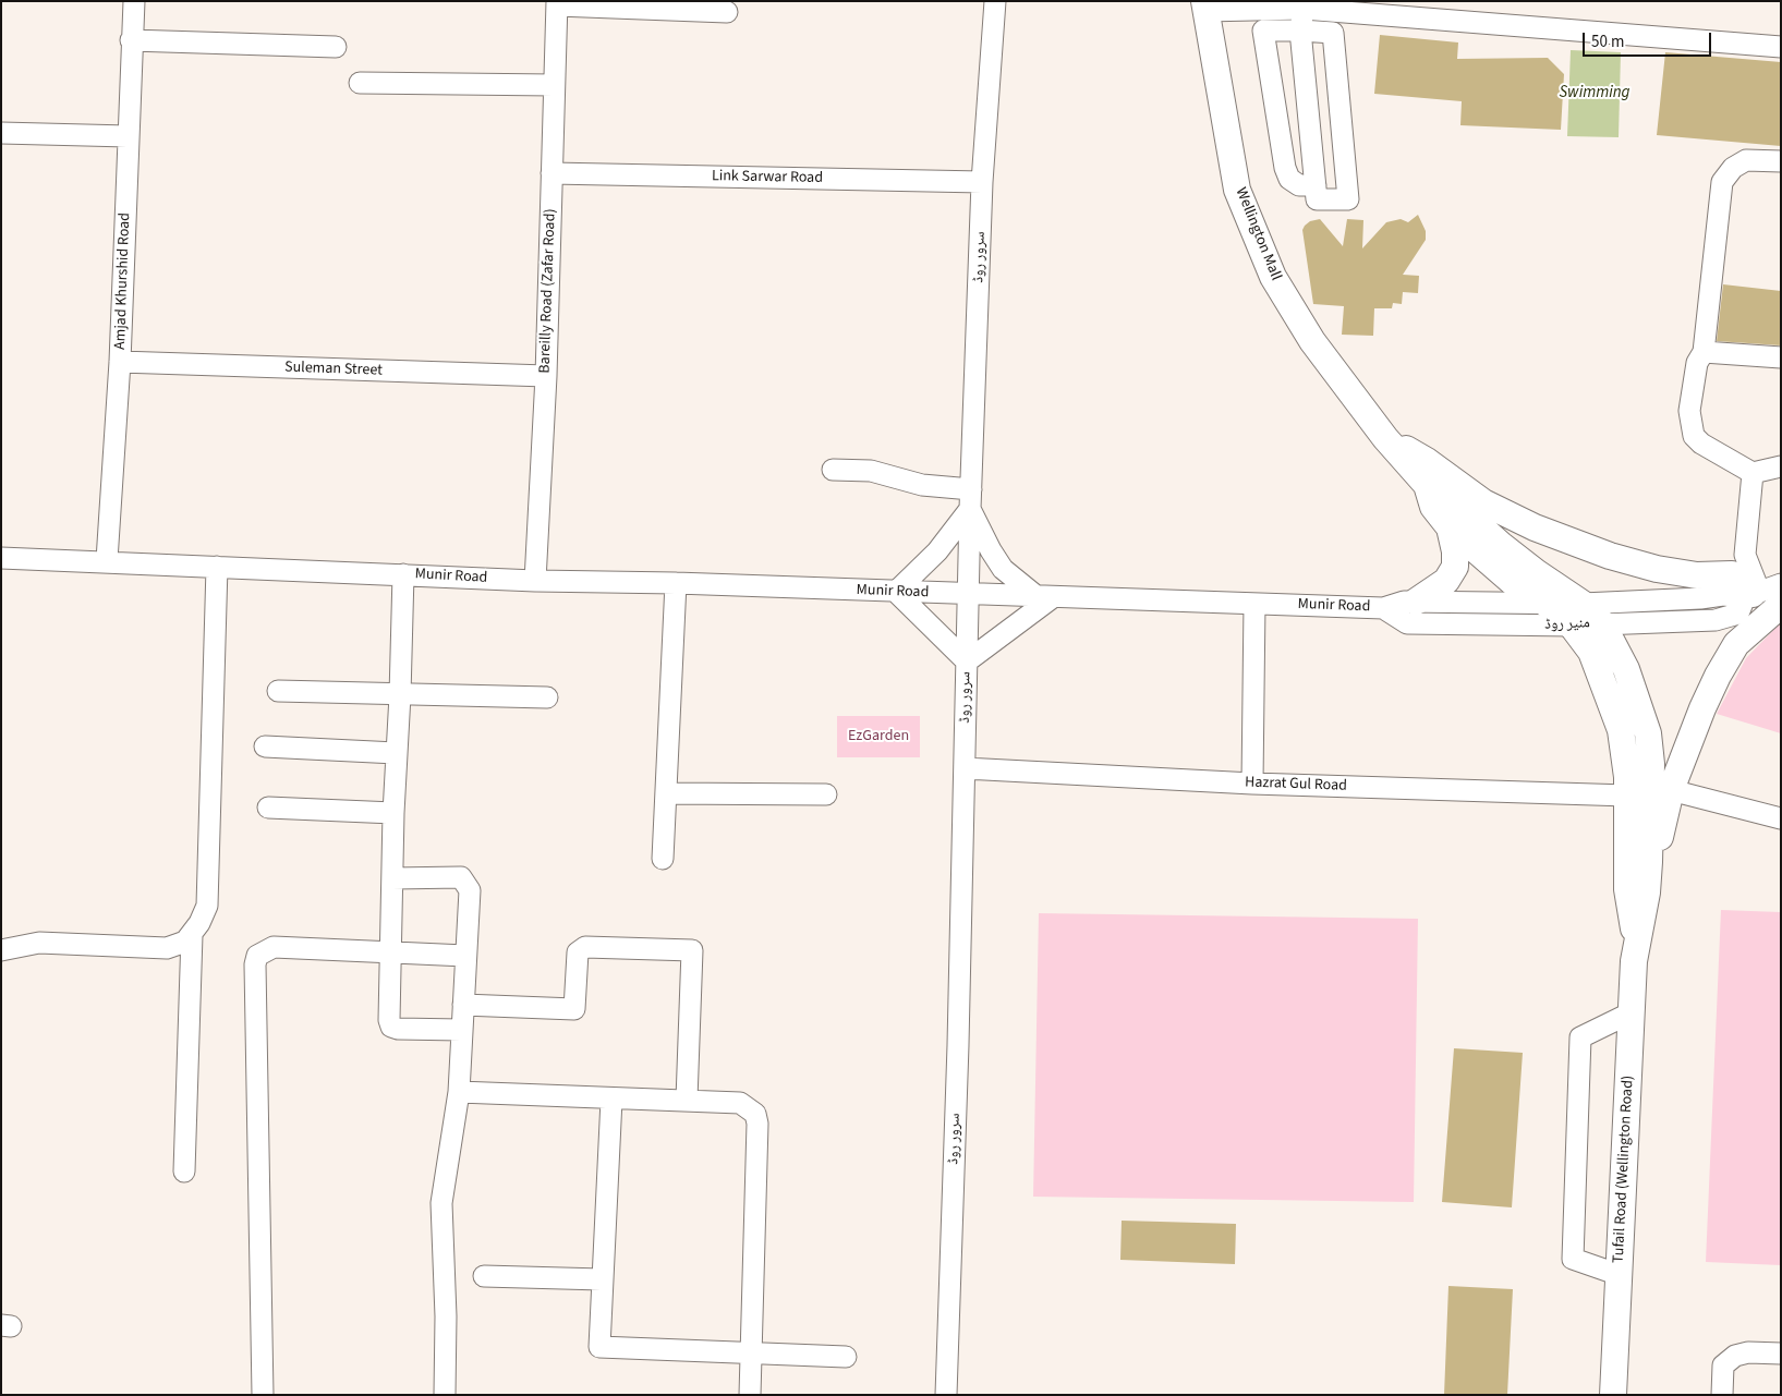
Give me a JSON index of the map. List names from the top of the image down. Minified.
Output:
{"streets":{"main road":["Wellington Mall","Tufail Road (Wellington Road)"],"street":["Link Sarwar Road","سرور روڈ","Amjad Khurshid Road","Bareilly Road (Zafar Road)","Suleman Street","Munir Road","منیر روڈ","Hazrat Gul Road"]},"crossings":[["Link Sarwar Road","سرور روڈ"],["Link Sarwar Road","Bareilly Road (Zafar Road)"],["Wellington Mall","Munir Road"],["Wellington Mall","منیر روڈ"],["Wellington Mall","Tufail Road (Wellington Road)"],["سرور روڈ","Munir Road"],["سرور روڈ","Hazrat Gul Road"],["Amjad Khurshid Road","Suleman Street"],["Amjad Khurshid Road","Munir Road"],["Bareilly Road (Zafar Road)","Suleman Street"],["Bareilly Road (Zafar Road)","Munir Road"],["Munir Road","منیر روڈ"],["Munir Road","Tufail Road (Wellington Road)"],["منیر روڈ","Tufail Road (Wellington Road)"],["Hazrat Gul Road","Tufail Road (Wellington Road)"]],"water":["Swimming"],"parks":["EzGarden"],"scale_bar":"50 m"}
